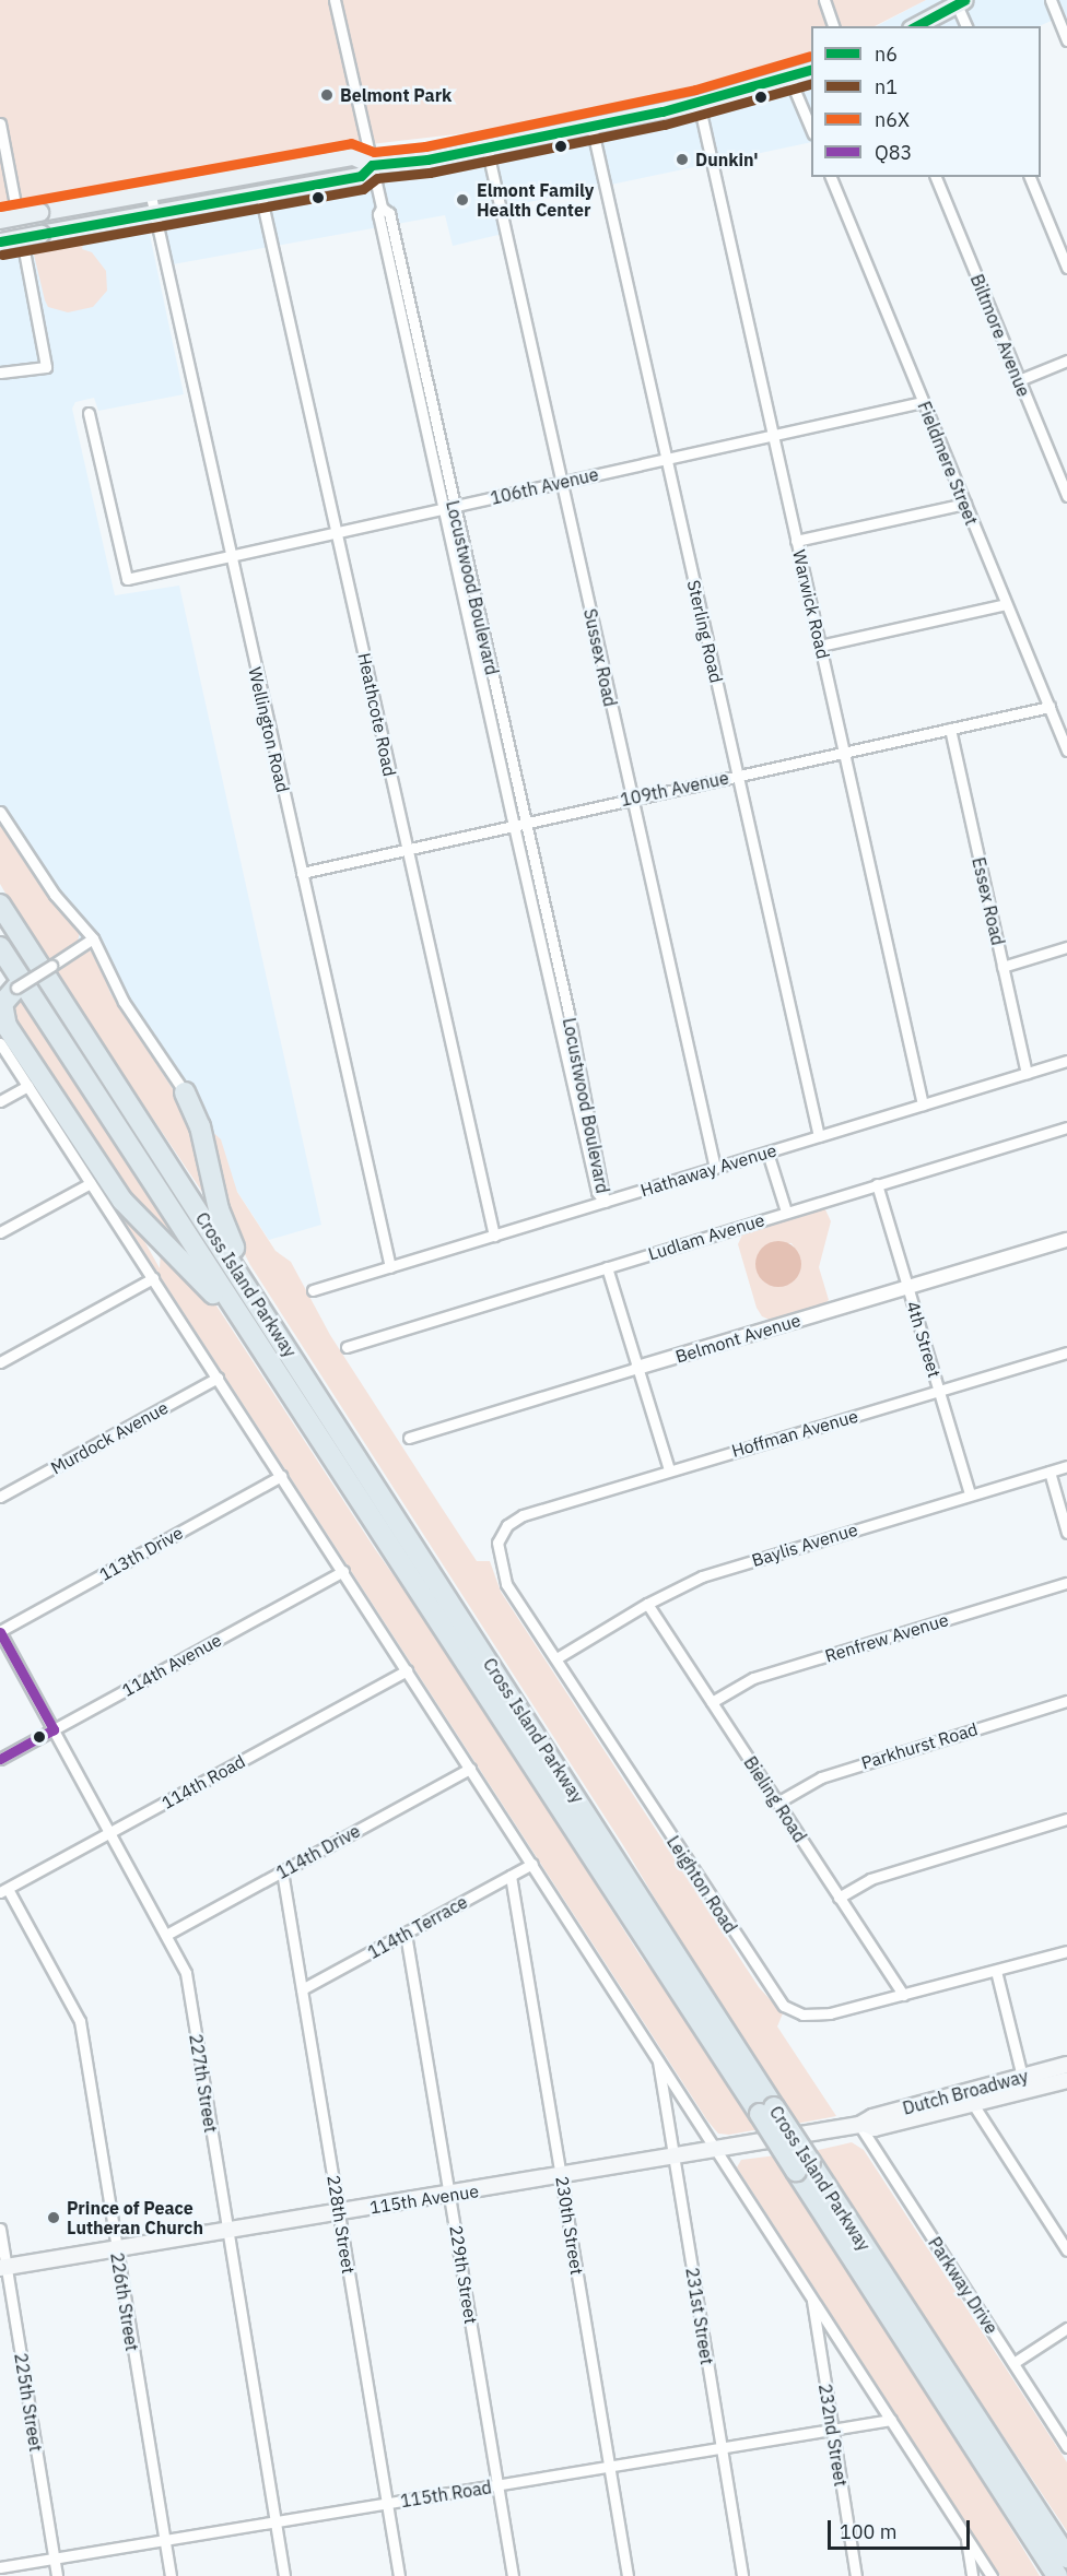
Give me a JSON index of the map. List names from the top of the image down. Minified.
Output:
{"streets":{"highway":["Cross Island Parkway"],"main road":["Dutch Broadway","115th Avenue"],"street":["Biltmore Avenue","Fieldmere Street","106th Avenue","Locustwood Boulevard","Warwick Road","Sterling Road","Sussex Road","Heathcote Road","Wellington Road","109th Avenue","Essex Road","Hathaway Avenue","Ludlam Avenue","Belmont Avenue","4th Street","Hoffman Avenue","Murdock Avenue","Baylis Avenue","113th Drive","Renfrew Avenue","114th Avenue","Parkhurst Road","114th Road","Bieling Road","114th Drive","Leighton Road","114th Terrace","227th Street","228th Street","230th Street","229th Street","Parkway Drive","226th Street","231st Street","225th Street","232nd Street","115th Road"]},"crossings":[["Fieldmere Street","106th Avenue"],["Fieldmere Street","109th Avenue"],["106th Avenue","Locustwood Boulevard"],["106th Avenue","Warwick Road"],["106th Avenue","Sterling Road"],["106th Avenue","Sussex Road"],["106th Avenue","Heathcote Road"],["106th Avenue","Wellington Road"],["Locustwood Boulevard","109th Avenue"],["Locustwood Boulevard","Hathaway Avenue"],["Warwick Road","109th Avenue"],["Warwick Road","Hathaway Avenue"],["Sterling Road","109th Avenue"],["Sterling Road","Hathaway Avenue"],["Sussex Road","109th Avenue"],["Sussex Road","Hathaway Avenue"],["Heathcote Road","109th Avenue"],["Heathcote Road","Hathaway Avenue"],["Wellington Road","109th Avenue"],["Wellington Road","Hathaway Avenue"],["109th Avenue","Essex Road"],["Essex Road","Hathaway Avenue"],["Ludlam Avenue","4th Street"],["Belmont Avenue","4th Street"],["4th Street","Hoffman Avenue"],["4th Street","Baylis Avenue"],["Hoffman Avenue","Leighton Road"],["Baylis Avenue","Bieling Road"],["Baylis Avenue","Leighton Road"],["113th Drive","227th Street"],["Renfrew Avenue","Bieling Road"],["114th Avenue","227th Street"],["Parkhurst Road","Bieling Road"],["114th Road","227th Street"],["114th Road","226th Street"],["Bieling Road","Leighton Road"],["114th Drive","227th Street"],["114th Drive","228th Street"],["114th Terrace","228th Street"],["114th Terrace","230th Street"],["114th Terrace","229th Street"],["227th Street","115th Avenue"],["227th Street","115th Road"],["Dutch Broadway","115th Avenue"],["Dutch Broadway","Parkway Drive"],["115th Avenue","228th Street"],["115th Avenue","230th Street"],["115th Avenue","229th Street"],["115th Avenue","Parkway Drive"],["115th Avenue","226th Street"],["115th Avenue","231st Street"],["115th Avenue","225th Street"],["228th Street","115th Road"],["230th Street","115th Road"],["229th Street","115th Road"],["226th Street","115th Road"],["231st Street","115th Road"],["225th Street","115th Road"],["232nd Street","115th Road"]],"places":["Belmont Park","Dunkin'","Elmont Family Health Center","Prince of Peace Lutheran Church"],"lines":["transit line n6","transit line n6X","transit line n1","transit line Q83"],"legend":["n6","n1","n6X","Q83"],"scale_bar":"100 m"}
